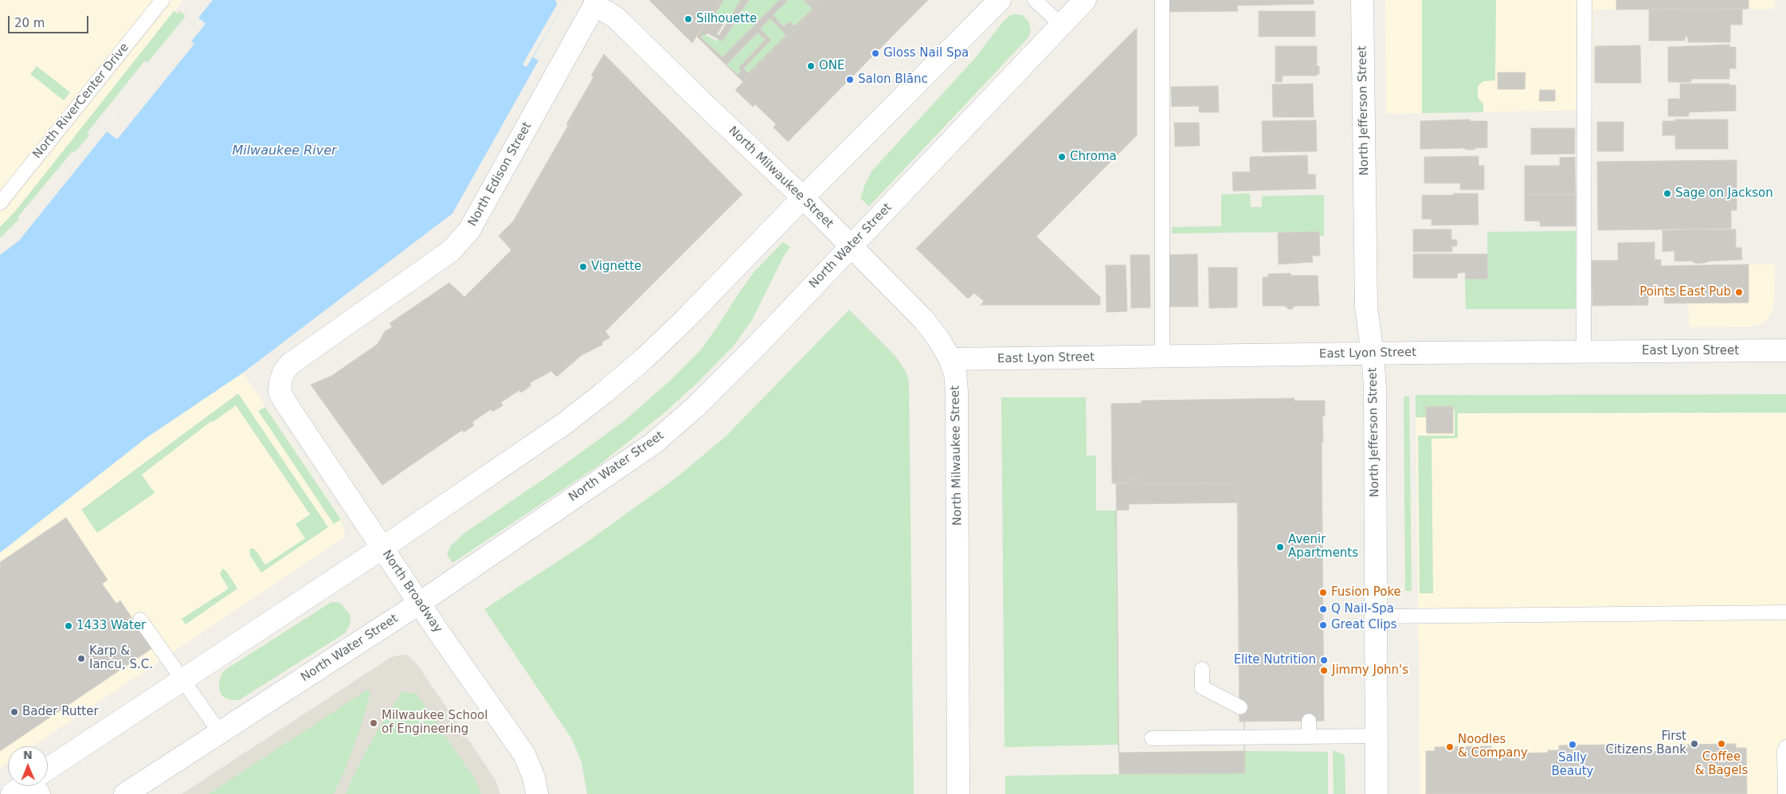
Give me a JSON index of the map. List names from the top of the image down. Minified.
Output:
{"streets":{"street":["North Jefferson Street","North Edison Street","North Milwaukee Street","North Water Street","East Lyon Street","North Broadway"],"lane":["North RiverCenter Drive"]},"crossings":[["North Jefferson Street","East Lyon Street"],["North Edison Street","North Milwaukee Street"],["North Edison Street","North Broadway"],["North Milwaukee Street","North Water Street"],["North Milwaukee Street","East Lyon Street"],["North Water Street","North Broadway"]],"water":["Milwaukee River"],"places":["Silhouette","Gloss Nail Spa","ONE","Salon Blānc","Chroma","Sage on Jackson","Vignette","Points East Pub","Avenir Apartments","Fusion Poke","Q Nail-Spa","Great Clips","1433 Water","Karp & Iancu, S.C.","Elite Nutrition","Jimmy John's","Bader Rutter","Milwaukee School of Engineering","First Citizens Bank","Coffee & Bagels","Sally Beauty","Noodles & Company"],"scale_bar":"20 m","north":"top"}
